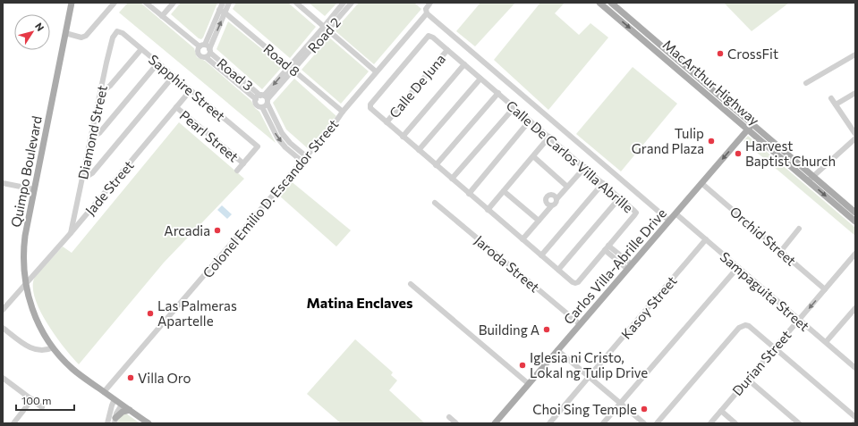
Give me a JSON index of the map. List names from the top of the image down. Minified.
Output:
{"streets":{"main road":["MacArthur Highway","Quimpo Boulevard","Carlos Villa-Abrille Drive"],"street":["Road 2","Road 8","Road 3","Calle De Juna","Sapphire Street","Diamond Street","Pearl Street","Calle De Carlos Villa Abrille","Jade Street","Colonel Emilio D. Escandor Street","Orchid Street","Jaroda Street","Sampaguita Street","Kasoy Street","Durian Street"]},"crossings":[["Road 2","Road 8"],["Road 2","Road 3"],["Road 8","Colonel Emilio D. Escandor Street"],["Road 3","Colonel Emilio D. Escandor Street"],["MacArthur Highway","Carlos Villa-Abrille Drive"],["Calle De Juna","Calle De Carlos Villa Abrille"],["Sapphire Street","Diamond Street"],["Sapphire Street","Pearl Street"],["Sapphire Street","Jade Street"],["Diamond Street","Jade Street"],["Pearl Street","Jade Street"],["Quimpo Boulevard","Jade Street"],["Quimpo Boulevard","Colonel Emilio D. Escandor Street"],["Orchid Street","Carlos Villa-Abrille Drive"],["Orchid Street","Durian Street"],["Jaroda Street","Carlos Villa-Abrille Drive"],["Carlos Villa-Abrille Drive","Sampaguita Street"],["Sampaguita Street","Kasoy Street"],["Sampaguita Street","Durian Street"]],"districts":["Matina Enclaves"],"places":["CrossFit","Tulip Grand Plaza","Harvest Baptist Church","Arcadia","Las Palmeras Apartelle","Building A","Iglesia ni Cristo, Lokal ng Tulip Drive","Villa Oro","Choi Sing Temple"],"scale_bar":"100 m","north":"top right"}
